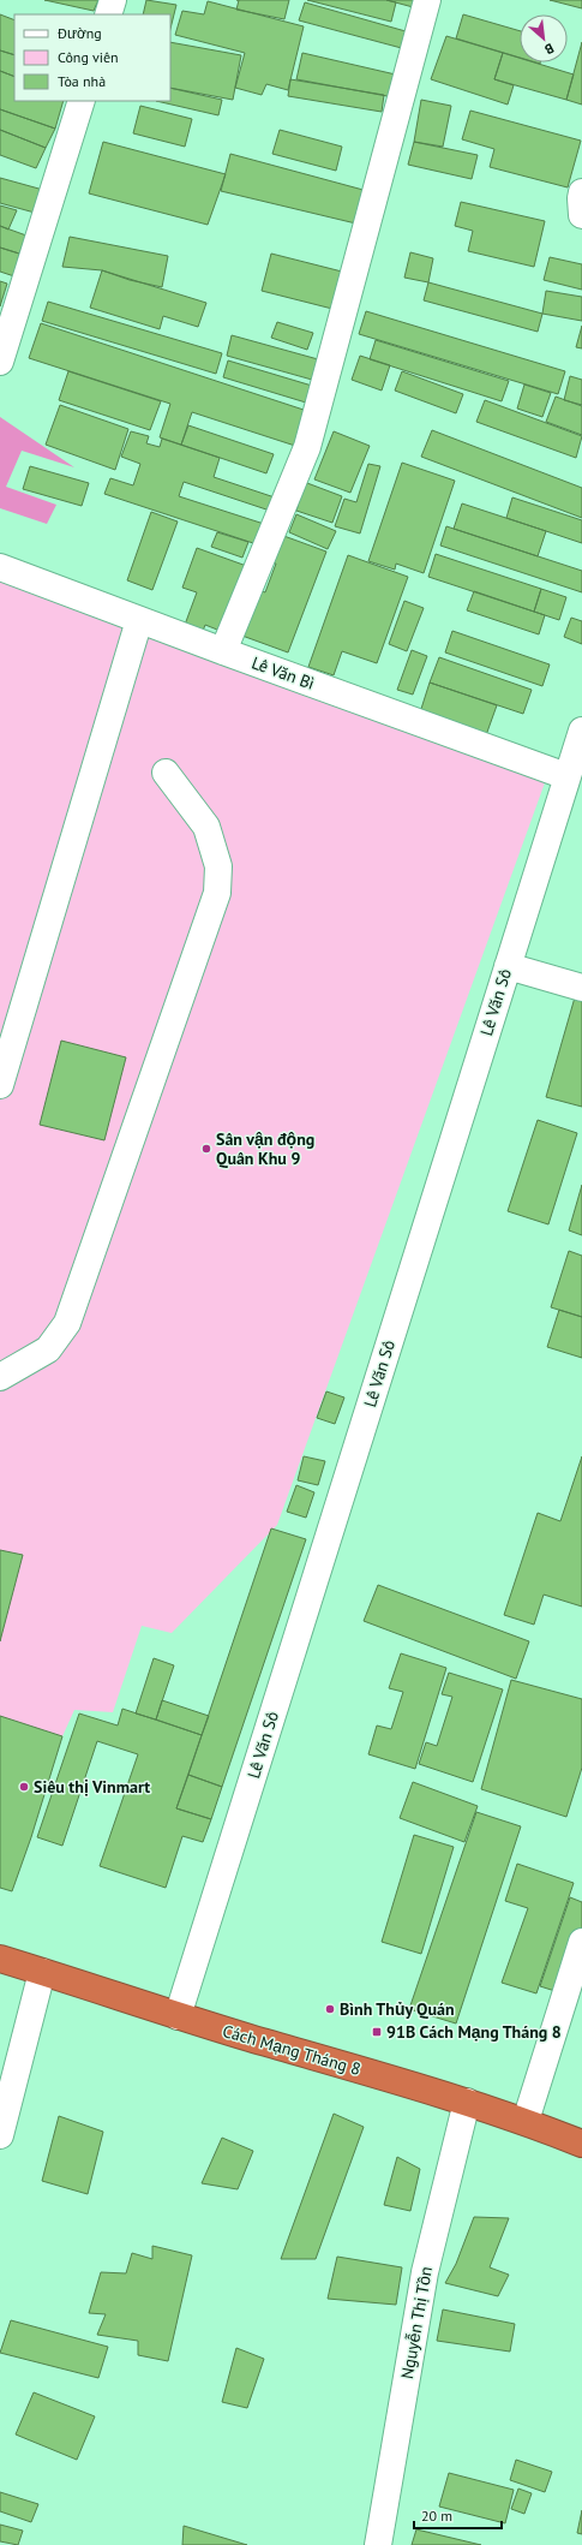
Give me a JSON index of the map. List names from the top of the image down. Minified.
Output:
{"streets":{"highway":["Cách Mạng Tháng 8"],"street":["Lê Văn Bì","Lê Văn Sô","Nguyễn Thị Tồn"]},"crossings":[["Lê Văn Bì","Lê Văn Sô"],["Lê Văn Sô","Cách Mạng Tháng 8"],["Cách Mạng Tháng 8","Nguyễn Thị Tồn"]],"places":{"other":["Sân vận động Quân Khu 9","Siêu thị Vinmart","Bình Thủy Quán"],"transit":["91B Cách Mạng Tháng 8"]},"legend":["Đường","Công viên","Tòa nhà"],"scale_bar":"20 m","north":"bottom right"}
